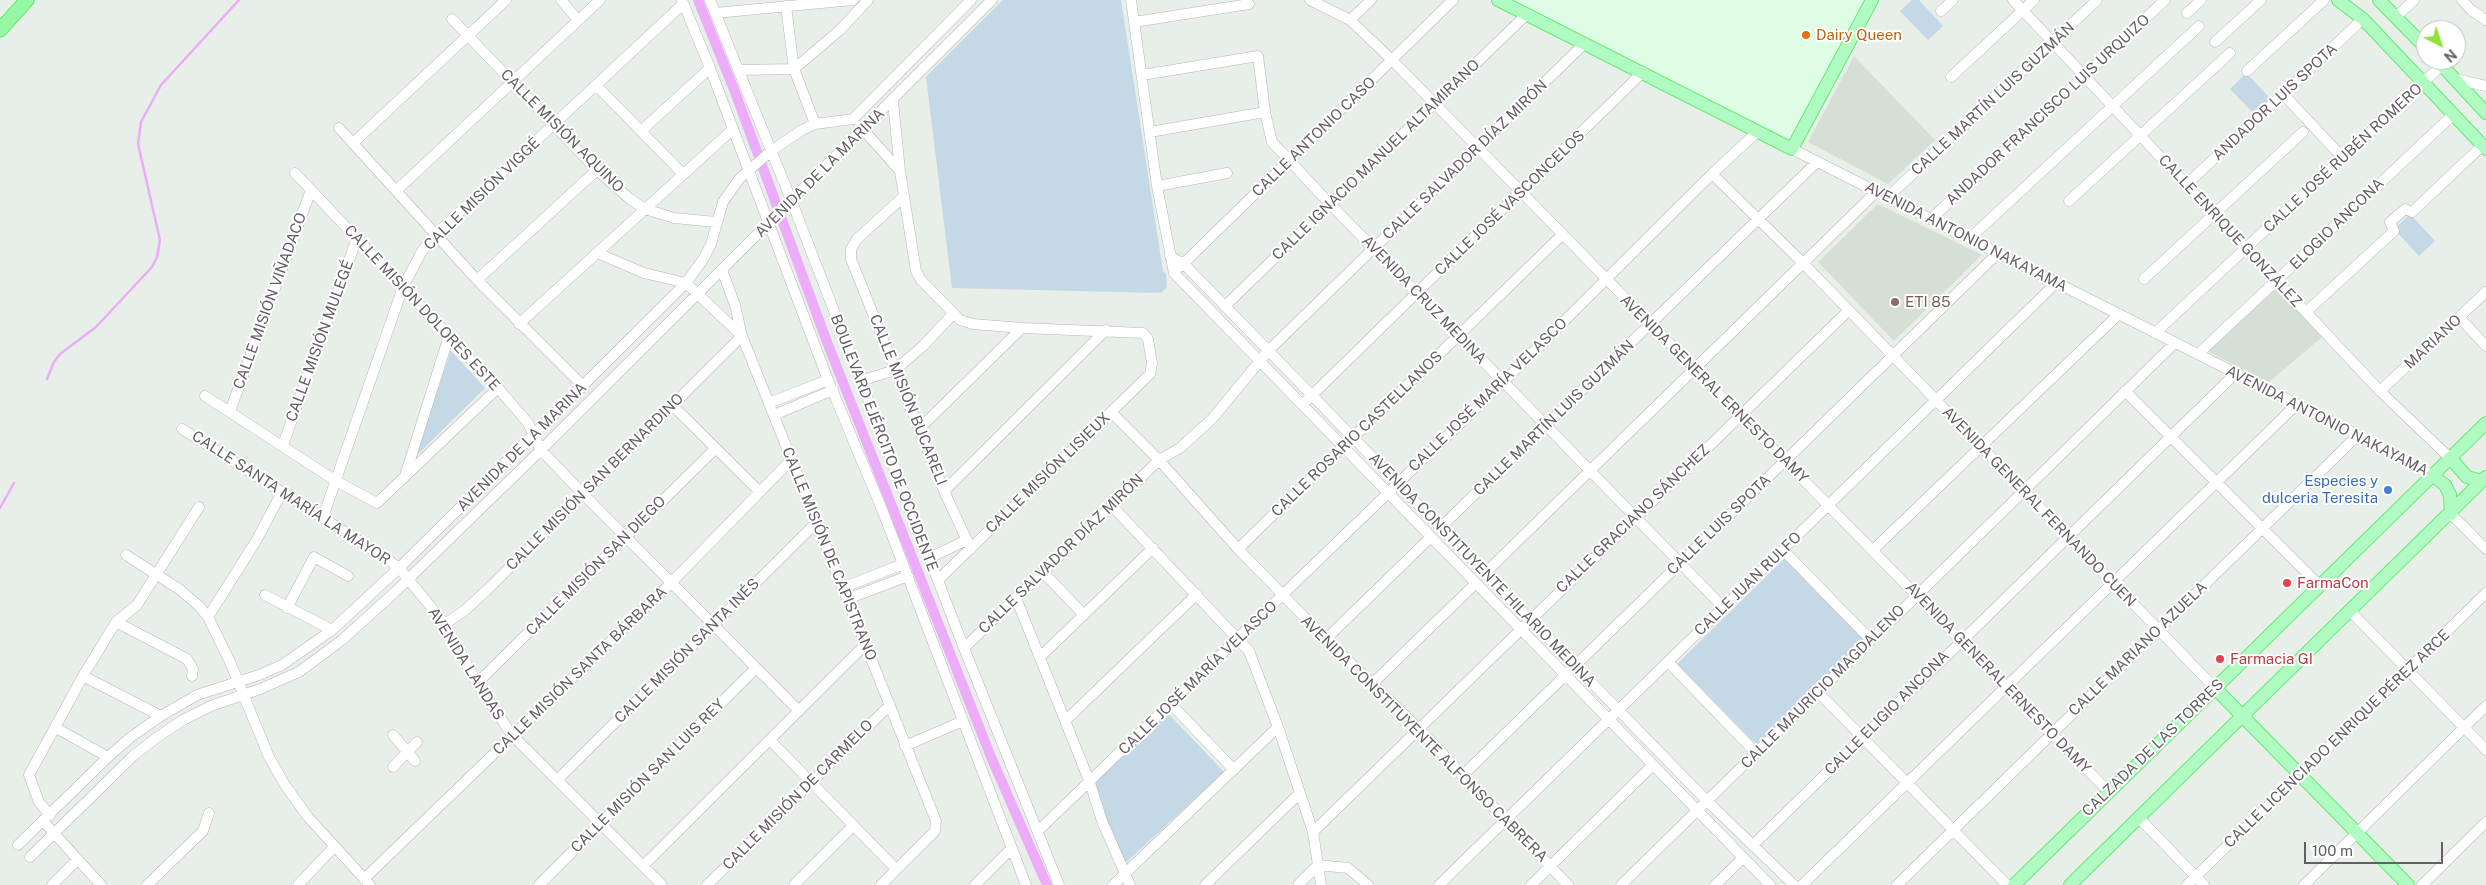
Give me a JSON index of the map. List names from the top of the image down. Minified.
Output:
{"streets":{"main road":["AVENIDA ANTONIO NAKAYAMA","AVENIDA GENERAL FERNANDO CUEN","CALZADA DE LAS TORRES"],"street":["CALLE MARTÍN LUIS GUZMÁN","ANDADOR LUIS SPOTA","ANDADOR FRANCISCO LUIS URQUIZO","CALLE MISIÓN AQUINO","CALLE ANTONIO CASO","CALLE JOSÉ RUBÉN ROMERO","CALLE IGNACIO MANUEL ALTAMIRANO","CALLE SALVADOR DÍAZ MIRÓN","AVENIDA DE LA MARINA","CALLE MISIÓN VIGGÉ","CALLE JOSÉ VASCONCELOS","ELOGIO ANCONA","CALLE ENRIQUE GONZÁLEZ","AVENIDA CRUZ MEDINA","CALLE MISIÓN VIÑADACO","CALLE MISIÓN DOLORES ESTE","CALLE MISIÓN MULEGÉ","MARIANO","AVENIDA GENERAL ERNESTO DAMY","CALLE JOSÉ MARÍA VELASCO","CALLE MISIÓN BUCARELI","CALLE ROSARIO CASTELLANOS","BOULEVARD EJÉRCITO DE OCCIDENTE","CALLE MISIÓN LISIEUX","CALLE MISIÓN SAN BERNARDINO","CALLE SANTA MARÍA LA MAYOR","CALLE GRACIANO SÁNCHEZ","CALLE LUIS SPOTA","CALLE MISIÓN DE CAPISTRANO","CALLE MISIÓN SAN DIEGO","AVENIDA CONSTITUYENTE HILARIO MEDINA","CALLE JUAN RULFO","CALLE MARIANO AZUELA","CALLE MISIÓN SANTA INÉS","AVENIDA LANDAS","CALLE MISIÓN SANTA BÁRBARA","CALLE MAURICIO MAGDALENO","CALLE ELIGIO ANCONA","AVENIDA CONSTITUYENTE ALFONSO CABRERA","CALLE LICENCIADO ENRIQUE PÉREZ ARCE","CALLE MISIÓN SAN LUIS REY","CALLE MISIÓN DE CARMELO"]},"crossings":[["CALLE MARTÍN LUIS GUZMÁN","CALLE ENRIQUE GONZÁLEZ"],["CALLE MARTÍN LUIS GUZMÁN","AVENIDA ANTONIO NAKAYAMA"],["CALLE MARTÍN LUIS GUZMÁN","AVENIDA CRUZ MEDINA"],["CALLE MARTÍN LUIS GUZMÁN","AVENIDA GENERAL ERNESTO DAMY"],["CALLE MARTÍN LUIS GUZMÁN","AVENIDA GENERAL FERNANDO CUEN"],["CALLE MARTÍN LUIS GUZMÁN","AVENIDA CONSTITUYENTE HILARIO MEDINA"],["ANDADOR LUIS SPOTA","CALLE ENRIQUE GONZÁLEZ"],["ANDADOR FRANCISCO LUIS URQUIZO","CALLE ENRIQUE GONZÁLEZ"],["ANDADOR FRANCISCO LUIS URQUIZO","AVENIDA ANTONIO NAKAYAMA"],["CALLE MISIÓN AQUINO","AVENIDA DE LA MARINA"],["CALLE MISIÓN AQUINO","CALLE MISIÓN VIGGÉ"],["CALLE ANTONIO CASO","AVENIDA CRUZ MEDINA"],["CALLE ANTONIO CASO","AVENIDA GENERAL ERNESTO DAMY"],["CALLE ANTONIO CASO","AVENIDA CONSTITUYENTE HILARIO MEDINA"],["CALLE JOSÉ RUBÉN ROMERO","CALLE ENRIQUE GONZÁLEZ"],["CALLE JOSÉ RUBÉN ROMERO","AVENIDA ANTONIO NAKAYAMA"],["CALLE IGNACIO MANUEL ALTAMIRANO","AVENIDA ANTONIO NAKAYAMA"],["CALLE IGNACIO MANUEL ALTAMIRANO","AVENIDA CRUZ MEDINA"],["CALLE IGNACIO MANUEL ALTAMIRANO","AVENIDA GENERAL ERNESTO DAMY"],["CALLE IGNACIO MANUEL ALTAMIRANO","AVENIDA CONSTITUYENTE HILARIO MEDINA"],["CALLE SALVADOR DÍAZ MIRÓN","AVENIDA ANTONIO NAKAYAMA"],["CALLE SALVADOR DÍAZ MIRÓN","AVENIDA CRUZ MEDINA"],["CALLE SALVADOR DÍAZ MIRÓN","AVENIDA GENERAL ERNESTO DAMY"],["CALLE SALVADOR DÍAZ MIRÓN","BOULEVARD EJÉRCITO DE OCCIDENTE"],["CALLE SALVADOR DÍAZ MIRÓN","AVENIDA CONSTITUYENTE HILARIO MEDINA"],["CALLE SALVADOR DÍAZ MIRÓN","AVENIDA CONSTITUYENTE ALFONSO CABRERA"],["AVENIDA DE LA MARINA","CALLE MISIÓN DOLORES ESTE"],["AVENIDA DE LA MARINA","BOULEVARD EJÉRCITO DE OCCIDENTE"],["AVENIDA DE LA MARINA","CALLE SANTA MARÍA LA MAYOR"],["AVENIDA DE LA MARINA","CALLE MISIÓN DE CAPISTRANO"],["AVENIDA DE LA MARINA","AVENIDA LANDAS"],["CALLE MISIÓN VIGGÉ","CALLE MISIÓN DOLORES ESTE"],["CALLE MISIÓN VIGGÉ","BOULEVARD EJÉRCITO DE OCCIDENTE"],["CALLE MISIÓN VIGGÉ","CALLE SANTA MARÍA LA MAYOR"],["CALLE JOSÉ VASCONCELOS","AVENIDA ANTONIO NAKAYAMA"],["CALLE JOSÉ VASCONCELOS","AVENIDA CRUZ MEDINA"],["CALLE JOSÉ VASCONCELOS","AVENIDA GENERAL ERNESTO DAMY"],["CALLE JOSÉ VASCONCELOS","AVENIDA CONSTITUYENTE HILARIO MEDINA"],["ELOGIO ANCONA","CALLE ENRIQUE GONZÁLEZ"],["ELOGIO ANCONA","AVENIDA ANTONIO NAKAYAMA"],["CALLE ENRIQUE GONZÁLEZ","MARIANO"],["CALLE ENRIQUE GONZÁLEZ","CALZADA DE LAS TORRES"],["AVENIDA ANTONIO NAKAYAMA","CALLE LUIS SPOTA"],["AVENIDA ANTONIO NAKAYAMA","CALLE JUAN RULFO"],["AVENIDA ANTONIO NAKAYAMA","CALLE MARIANO AZUELA"],["AVENIDA ANTONIO NAKAYAMA","CALLE MAURICIO MAGDALENO"],["AVENIDA ANTONIO NAKAYAMA","CALLE ELIGIO ANCONA"],["AVENIDA ANTONIO NAKAYAMA","CALZADA DE LAS TORRES"],["AVENIDA CRUZ MEDINA","CALLE JOSÉ MARÍA VELASCO"],["AVENIDA CRUZ MEDINA","CALLE ROSARIO CASTELLANOS"],["AVENIDA CRUZ MEDINA","CALLE GRACIANO SÁNCHEZ"],["AVENIDA CRUZ MEDINA","CALLE LUIS SPOTA"],["AVENIDA CRUZ MEDINA","CALLE JUAN RULFO"],["CALLE MISIÓN VIÑADACO","CALLE MISIÓN DOLORES ESTE"],["CALLE MISIÓN DOLORES ESTE","CALLE MISIÓN MULEGÉ"],["AVENIDA GENERAL ERNESTO DAMY","CALLE JOSÉ MARÍA VELASCO"],["AVENIDA GENERAL ERNESTO DAMY","CALLE ROSARIO CASTELLANOS"],["AVENIDA GENERAL ERNESTO DAMY","CALLE GRACIANO SÁNCHEZ"],["AVENIDA GENERAL ERNESTO DAMY","CALLE LUIS SPOTA"],["AVENIDA GENERAL ERNESTO DAMY","CALLE JUAN RULFO"],["AVENIDA GENERAL ERNESTO DAMY","CALLE MARIANO AZUELA"],["AVENIDA GENERAL ERNESTO DAMY","CALLE MAURICIO MAGDALENO"],["AVENIDA GENERAL ERNESTO DAMY","CALLE ELIGIO ANCONA"],["AVENIDA GENERAL ERNESTO DAMY","CALZADA DE LAS TORRES"],["CALLE JOSÉ MARÍA VELASCO","BOULEVARD EJÉRCITO DE OCCIDENTE"],["CALLE JOSÉ MARÍA VELASCO","AVENIDA GENERAL FERNANDO CUEN"],["CALLE JOSÉ MARÍA VELASCO","AVENIDA CONSTITUYENTE HILARIO MEDINA"],["CALLE JOSÉ MARÍA VELASCO","AVENIDA CONSTITUYENTE ALFONSO CABRERA"],["CALLE MISIÓN BUCARELI","CALLE MISIÓN LISIEUX"],["CALLE ROSARIO CASTELLANOS","AVENIDA CONSTITUYENTE HILARIO MEDINA"],["CALLE ROSARIO CASTELLANOS","AVENIDA CONSTITUYENTE ALFONSO CABRERA"],["BOULEVARD EJÉRCITO DE OCCIDENTE","CALLE MISIÓN LISIEUX"],["CALLE MISIÓN LISIEUX","AVENIDA CONSTITUYENTE ALFONSO CABRERA"],["CALLE MISIÓN SAN BERNARDINO","CALLE MISIÓN DE CAPISTRANO"],["CALLE MISIÓN SAN BERNARDINO","AVENIDA LANDAS"],["CALLE SANTA MARÍA LA MAYOR","AVENIDA LANDAS"],["AVENIDA GENERAL FERNANDO CUEN","CALLE GRACIANO SÁNCHEZ"],["AVENIDA GENERAL FERNANDO CUEN","CALLE LUIS SPOTA"],["AVENIDA GENERAL FERNANDO CUEN","CALLE JUAN RULFO"],["AVENIDA GENERAL FERNANDO CUEN","CALLE MARIANO AZUELA"],["AVENIDA GENERAL FERNANDO CUEN","CALLE MAURICIO MAGDALENO"],["AVENIDA GENERAL FERNANDO CUEN","CALLE ELIGIO ANCONA"],["AVENIDA GENERAL FERNANDO CUEN","CALLE LICENCIADO ENRIQUE PÉREZ ARCE"],["AVENIDA GENERAL FERNANDO CUEN","CALZADA DE LAS TORRES"],["CALLE GRACIANO SÁNCHEZ","AVENIDA CONSTITUYENTE HILARIO MEDINA"],["CALLE GRACIANO SÁNCHEZ","AVENIDA CONSTITUYENTE ALFONSO CABRERA"],["CALLE LUIS SPOTA","AVENIDA CONSTITUYENTE HILARIO MEDINA"],["CALLE LUIS SPOTA","AVENIDA CONSTITUYENTE ALFONSO CABRERA"],["CALLE MISIÓN DE CAPISTRANO","CALLE MISIÓN SANTA INÉS"],["CALLE MISIÓN DE CAPISTRANO","CALLE MISIÓN SANTA BÁRBARA"],["CALLE MISIÓN DE CAPISTRANO","CALLE MISIÓN DE CARMELO"],["CALLE MISIÓN SAN DIEGO","AVENIDA LANDAS"],["AVENIDA CONSTITUYENTE HILARIO MEDINA","CALLE JUAN RULFO"],["AVENIDA CONSTITUYENTE HILARIO MEDINA","CALLE MAURICIO MAGDALENO"],["AVENIDA CONSTITUYENTE HILARIO MEDINA","CALLE ELIGIO ANCONA"],["CALLE JUAN RULFO","AVENIDA CONSTITUYENTE ALFONSO CABRERA"],["CALLE MISIÓN SANTA INÉS","AVENIDA LANDAS"],["AVENIDA LANDAS","CALLE MISIÓN SANTA BÁRBARA"],["AVENIDA LANDAS","CALLE MISIÓN SAN LUIS REY"]],"places":["Dairy Queen","ETI 85","Especies y dulceria Teresita","FarmaCon","Farmacia GI"],"scale_bar":"100 m","north":"bottom right"}
